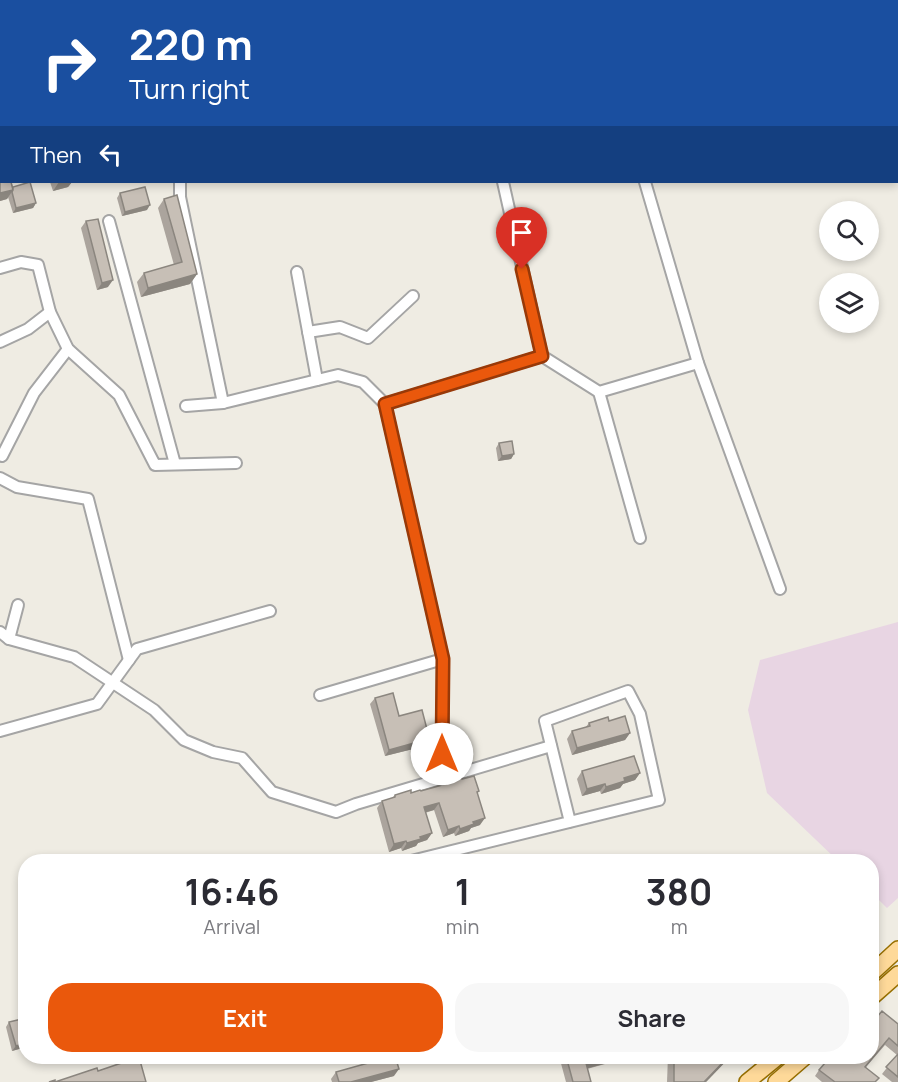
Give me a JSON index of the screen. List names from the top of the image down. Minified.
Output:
{"page":{"turn":["220 m","Turn right"],"then":"Then","eta":["16:46","Arrival","1","min","380","m"],"buttons":["Exit","Share"]}}
